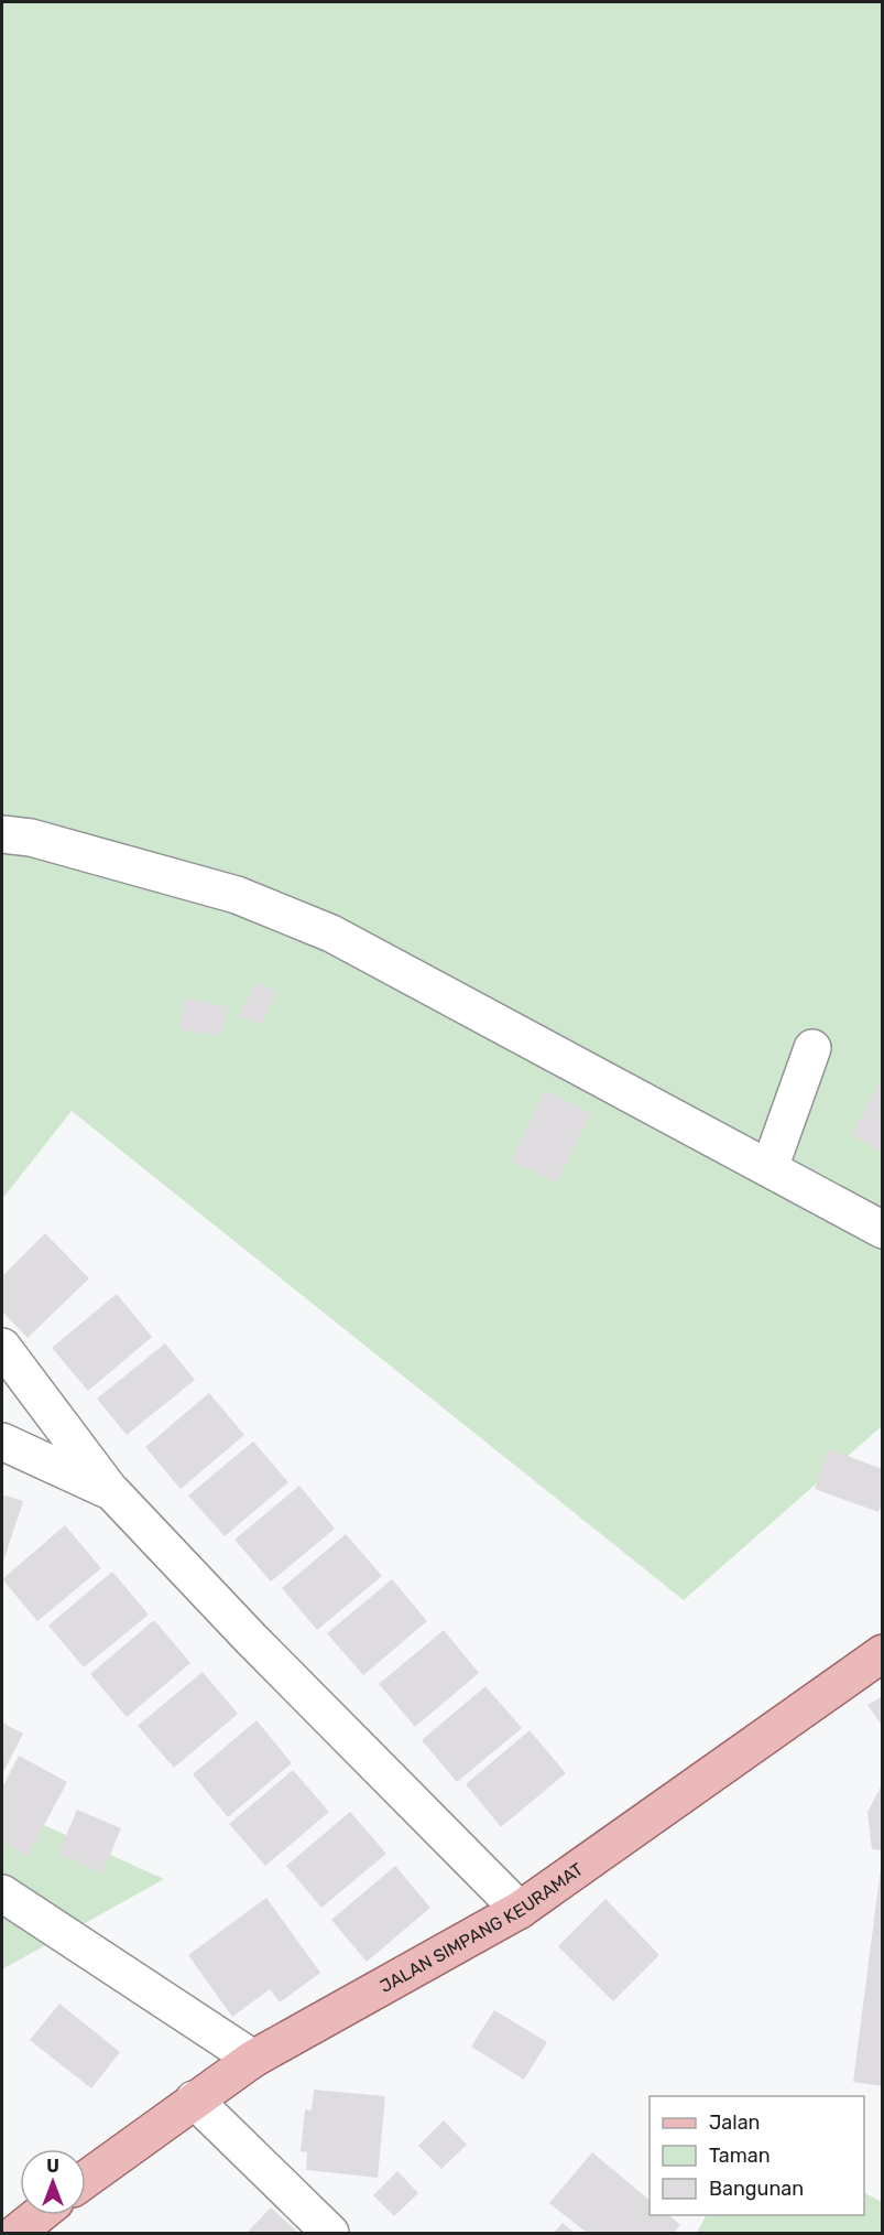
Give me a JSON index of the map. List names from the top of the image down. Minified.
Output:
{"streets":{"main road":["JALAN SIMPANG KEURAMAT"]},"legend":["Jalan","Taman","Bangunan"],"north":"top"}
